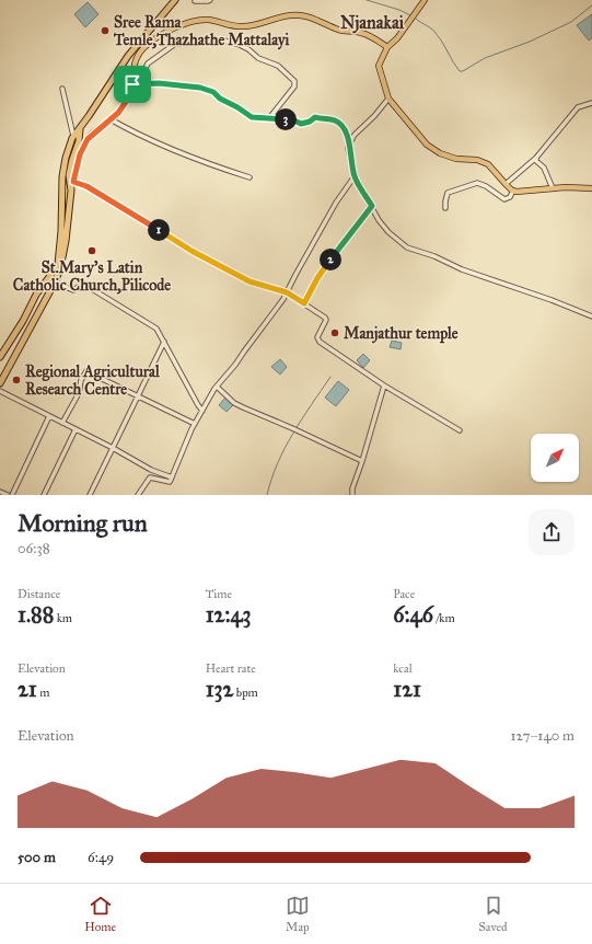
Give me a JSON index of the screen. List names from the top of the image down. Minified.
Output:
{"districts":["Njanakai"],"places":["Sree Rama Temle,Thazhathe Mattalayi","St.Mary's Latin Catholic Church,Pilicode","Manjathur temple","Regional Agricultural Research Centre"],"north":"top right","page":{"pins":["3","1","2"],"heading":["Morning run","06:38"],"stats":[["Distance","1.88 km"],["Time","12:43"],["Pace","6:46 /km"],["Elevation","21 m"],["Heart rate","132 bpm"],["kcal","121"]],"chart":["Elevation","127–140 m"],"list":[{"name":"500 m","note":"6:49"}],"tabs":["Home","Map","Saved"]}}
